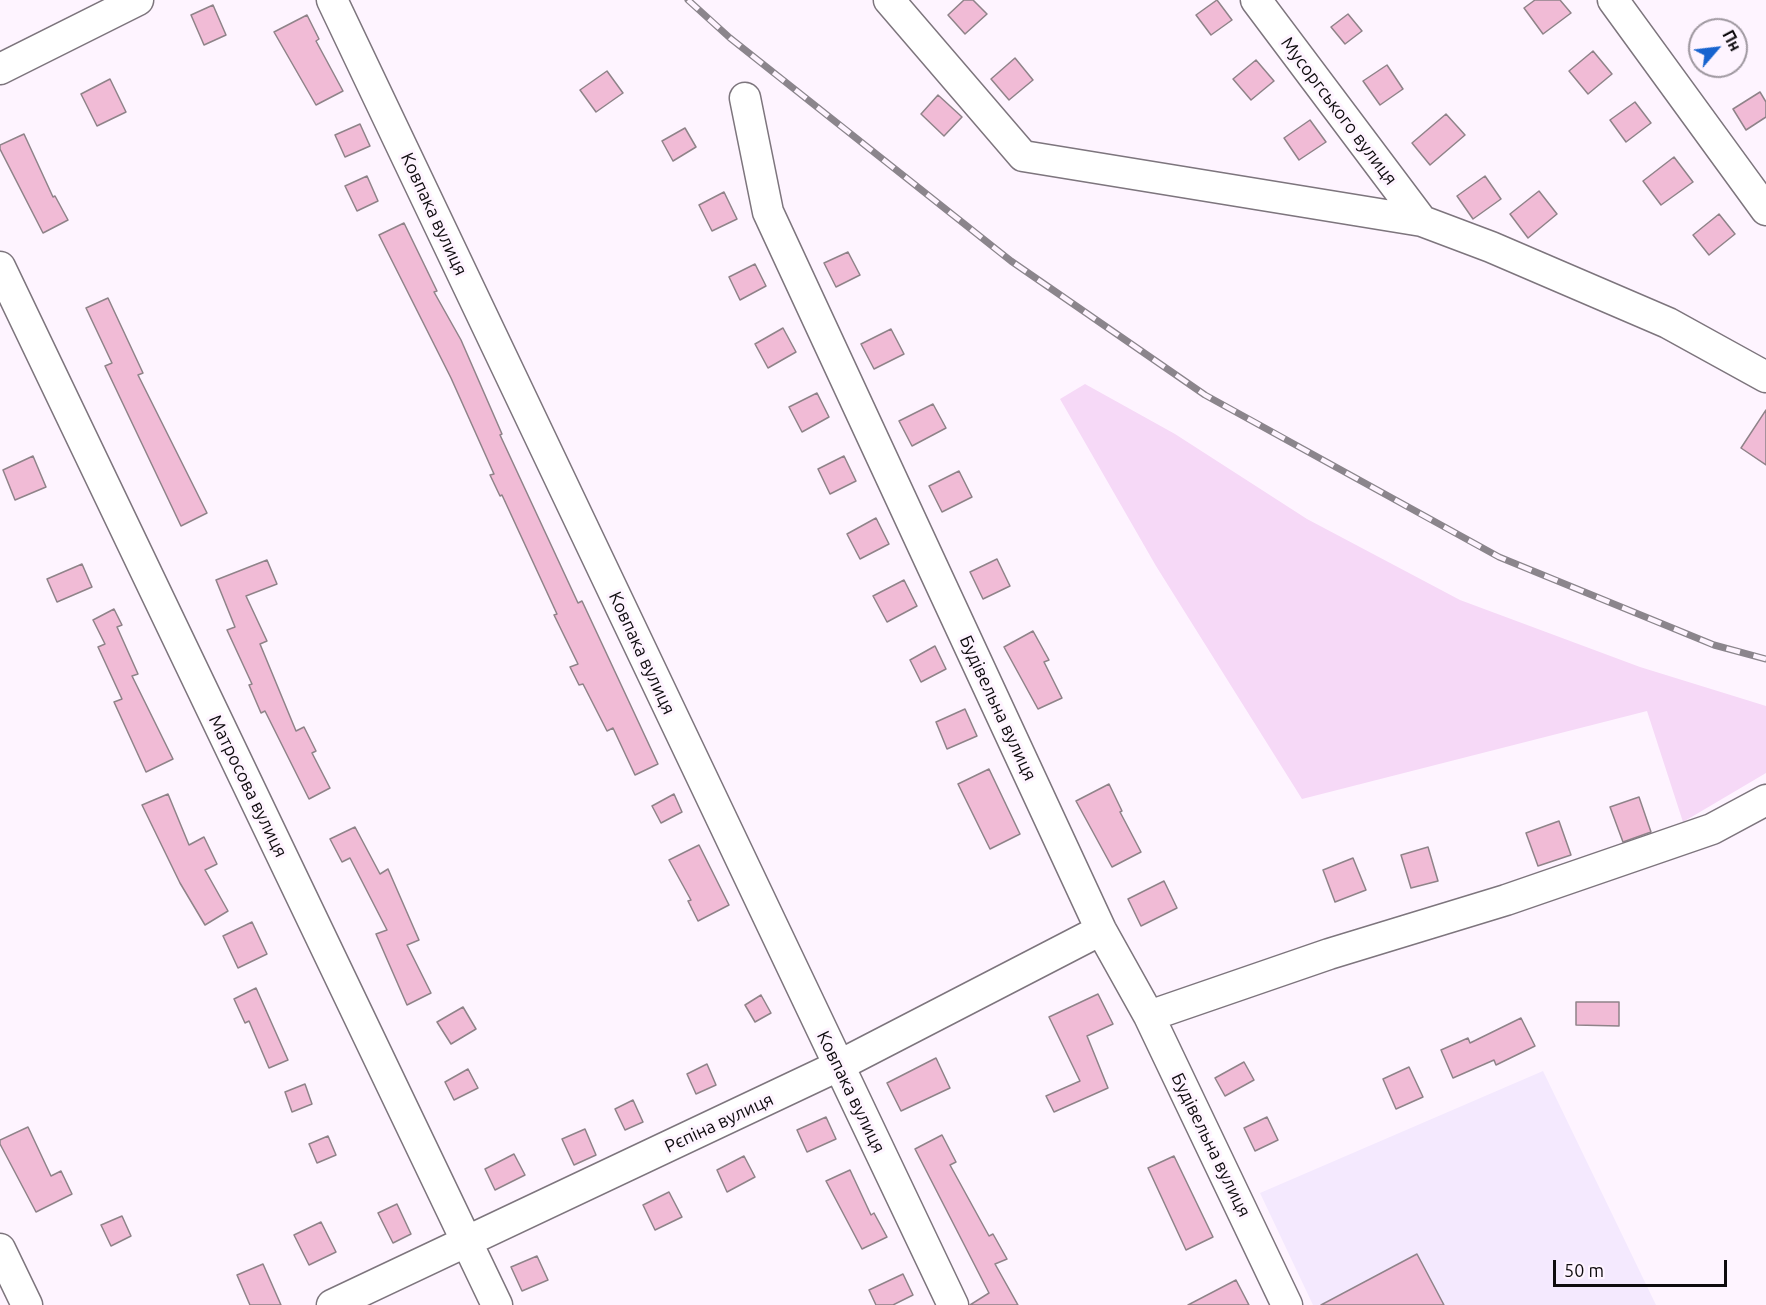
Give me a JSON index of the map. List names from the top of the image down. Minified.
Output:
{"streets":{"street":["Мусоргського вулиця","Ковпака вулиця","Будівельна вулиця","Матросова вулиця","Рєпіна вулиця"]},"crossings":[["Ковпака вулиця","Рєпіна вулиця"],["Будівельна вулиця","Рєпіна вулиця"],["Матросова вулиця","Рєпіна вулиця"]],"scale_bar":"50 m","north":"top right"}
